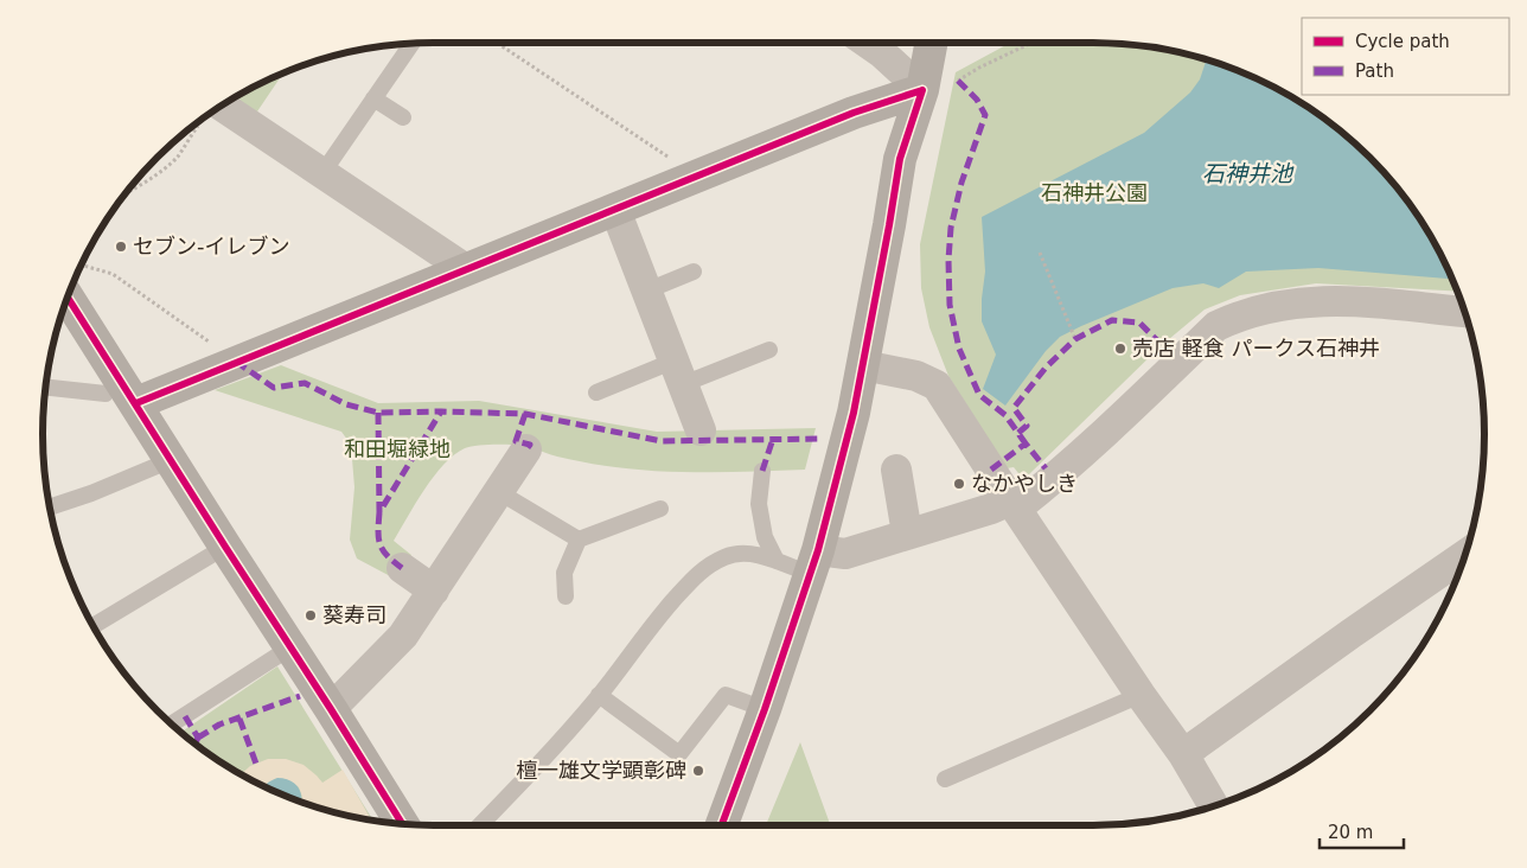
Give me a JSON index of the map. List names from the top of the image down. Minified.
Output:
{"water":["石神井池"],"parks":["石神井公園","和田堀緑地"],"places":["セブン-イレブン","売店 軽食 パークス石神井","なかやしき","葵寿司","檀一雄文学顕彰碑"],"legend":["Cycle path","Path"],"scale_bar":"20 m"}
